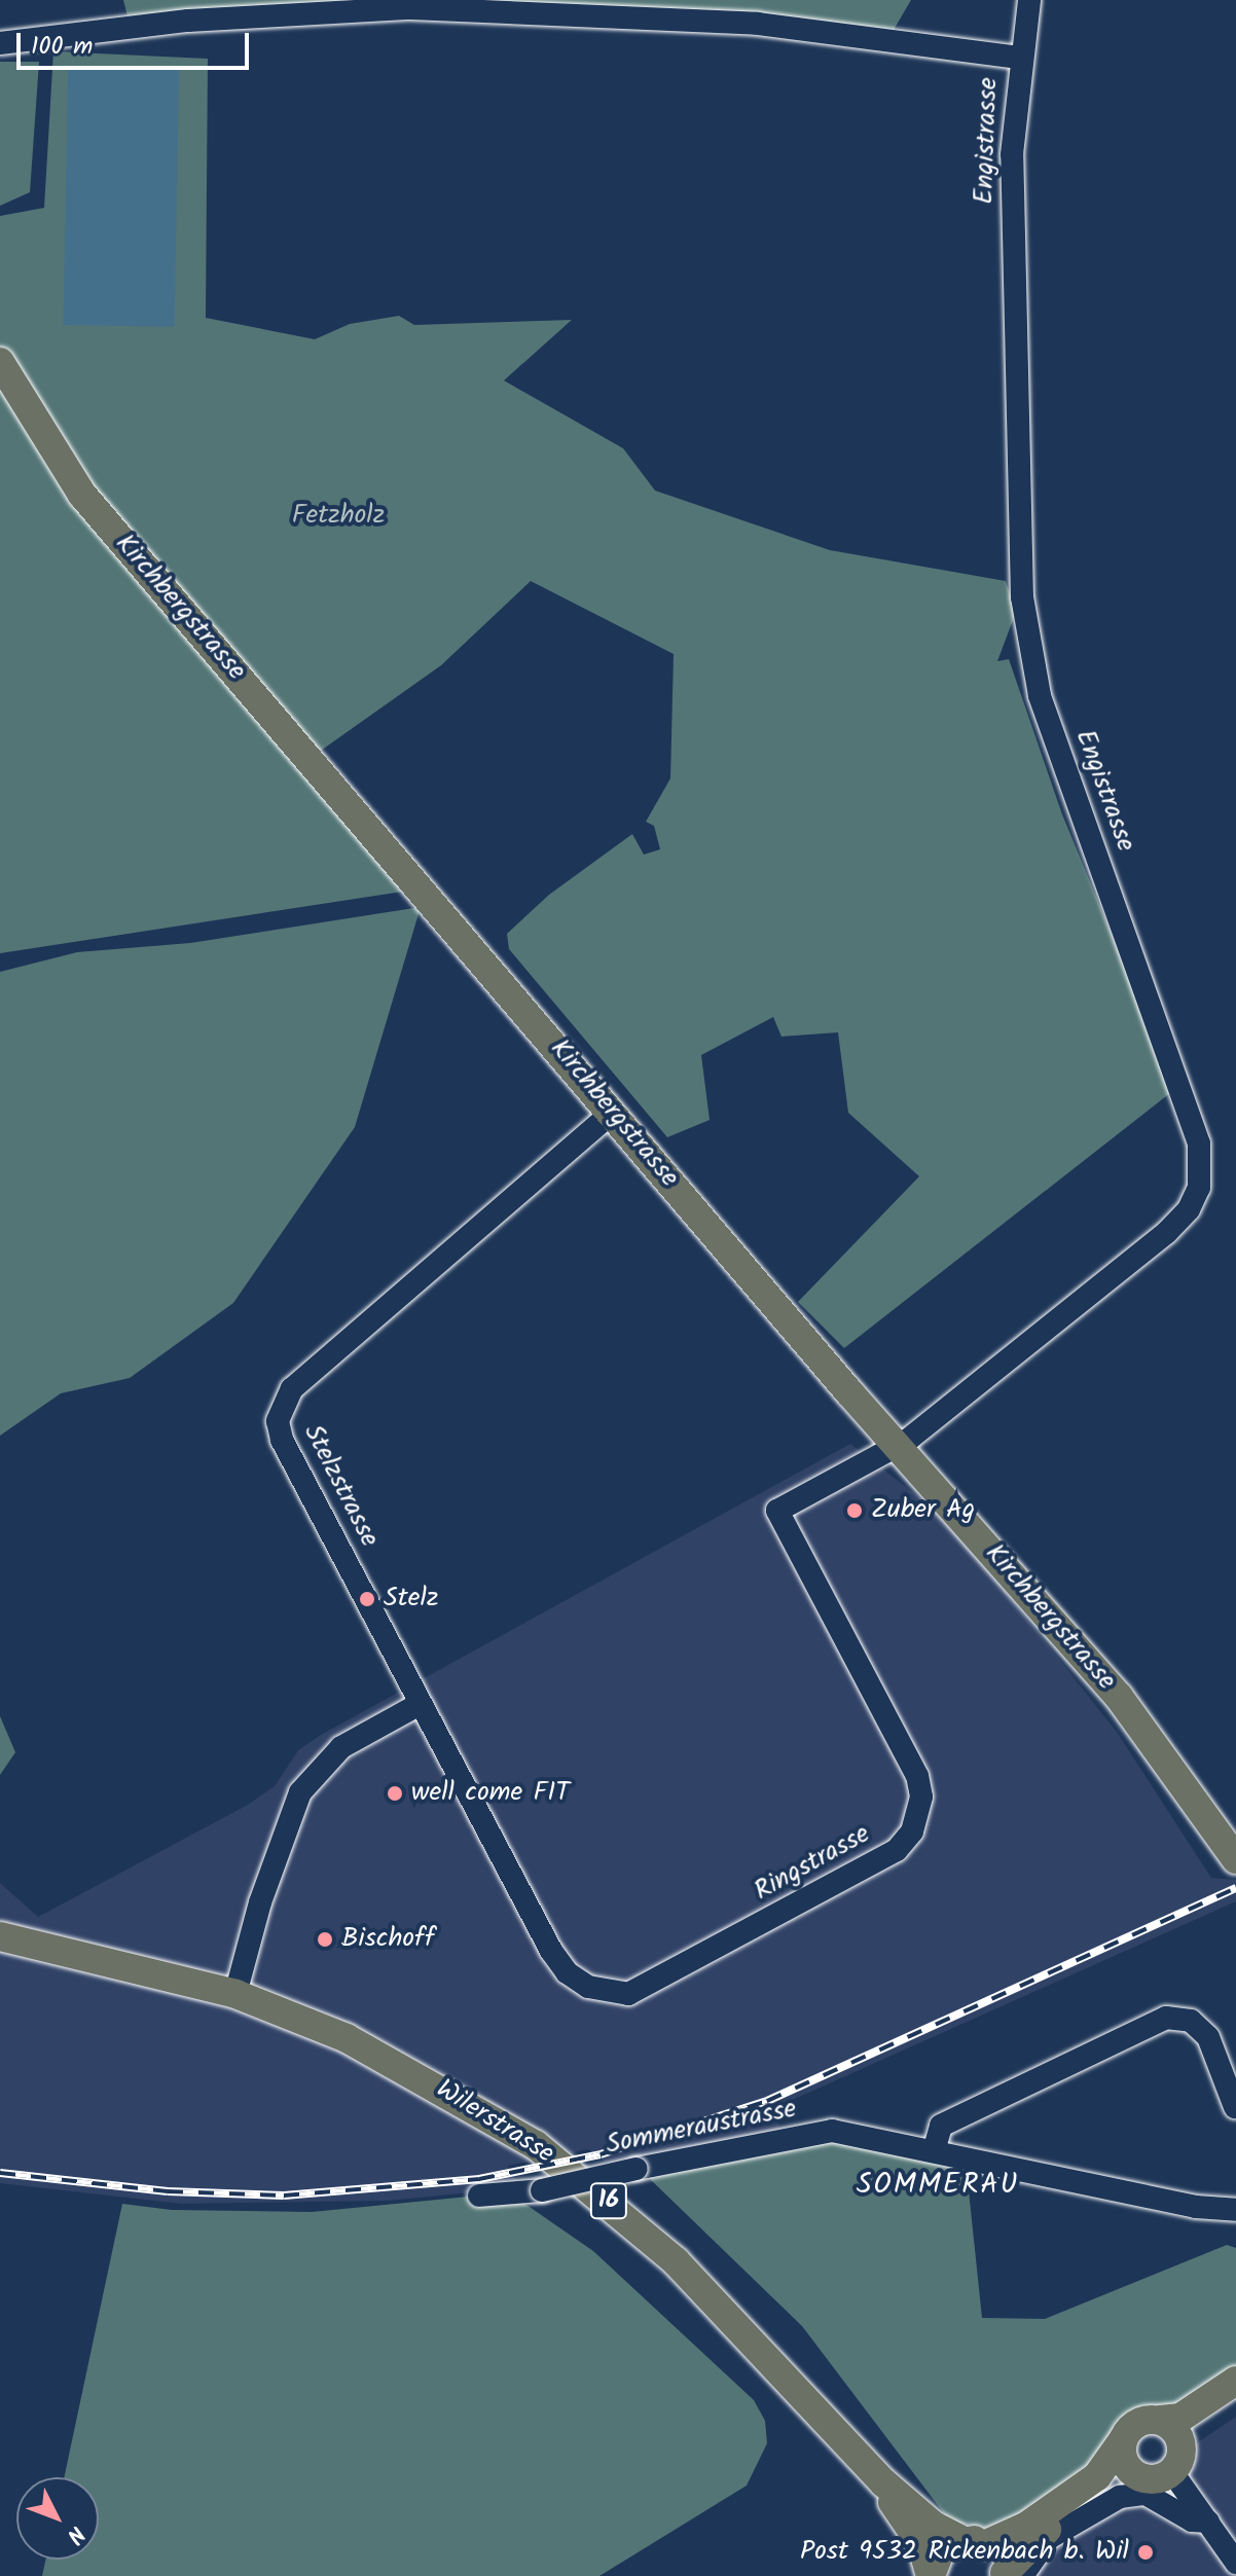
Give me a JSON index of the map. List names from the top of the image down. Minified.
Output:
{"streets":{"main road":["Kirchbergstrasse","Wilerstrasse","16"],"street":["Engistrasse","Stelzstrasse","Ringstrasse","Sommeraustrasse"]},"crossings":[["Engistrasse","Kirchbergstrasse"],["Engistrasse","Ringstrasse"],["Kirchbergstrasse","Stelzstrasse"],["Kirchbergstrasse","Ringstrasse"],["Stelzstrasse","Ringstrasse"]],"districts":["SOMMERAU"],"parks":["Fetzholz"],"places":["Zuber Ag","Stelz","well come FIT","Bischoff","Post 9532 Rickenbach b. Wil"],"scale_bar":"100 m","north":"bottom right"}
